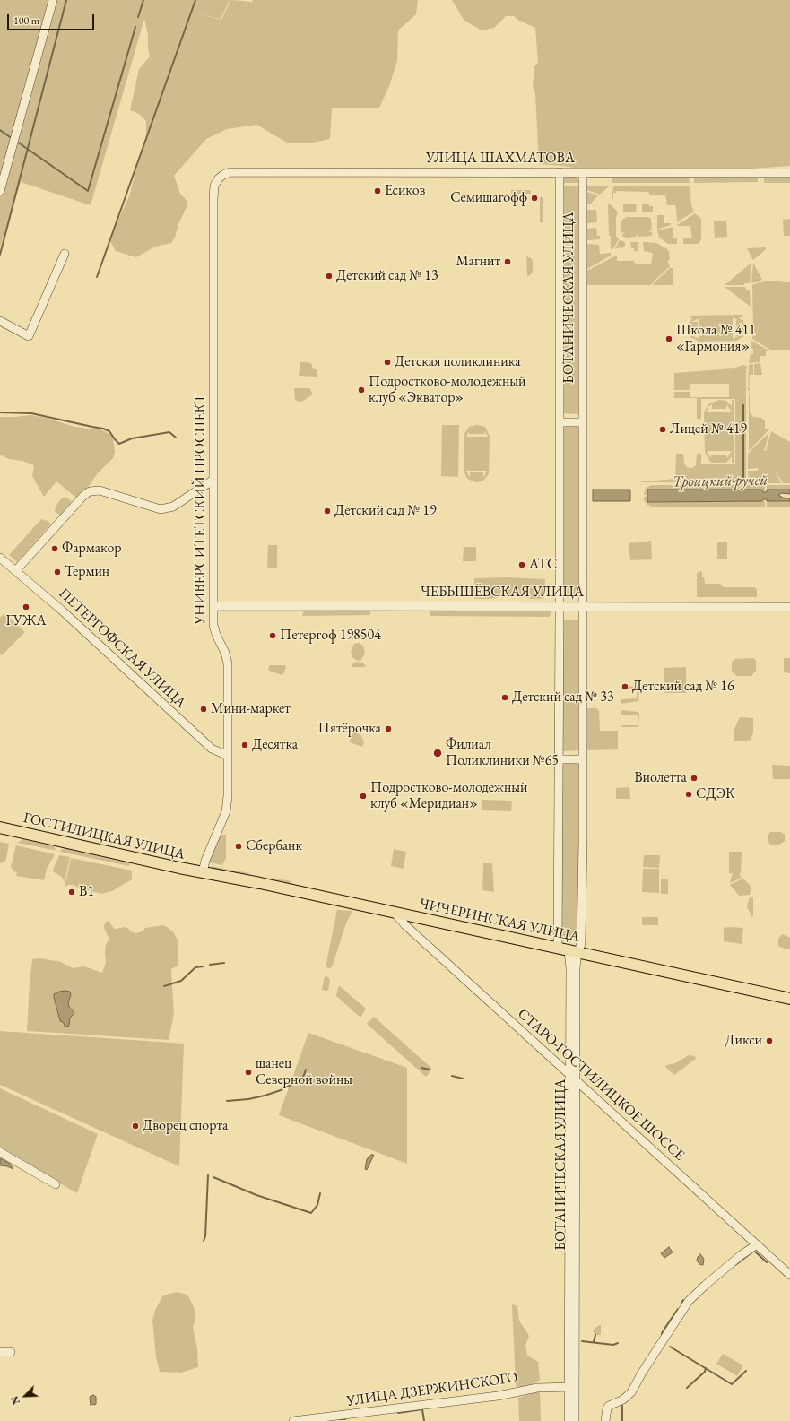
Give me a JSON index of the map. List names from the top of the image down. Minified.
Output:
{"streets":{"main road":["ГОСТИЛИЦКАЯ УЛИЦА","ЧИЧЕРИНСКАЯ УЛИЦА"],"street":["УЛИЦА ШАХМАТОВА","БОТАНИЧЕСКАЯ УЛИЦА","УНИВЕРСИТЕТСКИЙ ПРОСПЕКТ","ЧЕБЫШЁВСКАЯ УЛИЦА","ПЕТЕРГОФСКАЯ УЛИЦА","СТАРО-ГОСТИЛИЦКОЕ ШОССЕ","УЛИЦА ДЗЕРЖИНСКОГО"]},"crossings":[["УЛИЦА ШАХМАТОВА","БОТАНИЧЕСКАЯ УЛИЦА"],["УЛИЦА ШАХМАТОВА","УНИВЕРСИТЕТСКИЙ ПРОСПЕКТ"],["БОТАНИЧЕСКАЯ УЛИЦА","ЧЕБЫШЁВСКАЯ УЛИЦА"],["БОТАНИЧЕСКАЯ УЛИЦА","ЧИЧЕРИНСКАЯ УЛИЦА"],["БОТАНИЧЕСКАЯ УЛИЦА","СТАРО-ГОСТИЛИЦКОЕ ШОССЕ"],["БОТАНИЧЕСКАЯ УЛИЦА","УЛИЦА ДЗЕРЖИНСКОГО"],["УНИВЕРСИТЕТСКИЙ ПРОСПЕКТ","ЧЕБЫШЁВСКАЯ УЛИЦА"],["УНИВЕРСИТЕТСКИЙ ПРОСПЕКТ","ПЕТЕРГОФСКАЯ УЛИЦА"],["УНИВЕРСИТЕТСКИЙ ПРОСПЕКТ","ГОСТИЛИЦКАЯ УЛИЦА"],["УНИВЕРСИТЕТСКИЙ ПРОСПЕКТ","ЧИЧЕРИНСКАЯ УЛИЦА"],["ГОСТИЛИЦКАЯ УЛИЦА","ЧИЧЕРИНСКАЯ УЛИЦА"],["ЧИЧЕРИНСКАЯ УЛИЦА","СТАРО-ГОСТИЛИЦКОЕ ШОССЕ"]],"water":["Троицкий ручей"],"places":["Есиков","Семишагофф","Магнит","Детский сад № 13","Школа № 411 «Гармония»","Детская поликлиника","Подростково-молодежный клуб «Экватор»","Лицей № 419","Детский сад № 19","Фармакор","АТС","Термин","ГУЖА","Петергоф 198504","Детский сад № 16","Детский сад № 33","Мини-маркет","Пятёрочка","Десятка","Филиал Поликлиники №65","Виолетта","СДЭК","Подростково-молодежный клуб «Меридиан»","Сбербанк","В1","Дикси","шанец Северной войны","Дворец спорта"],"scale_bar":"100 m","north":"bottom left"}
